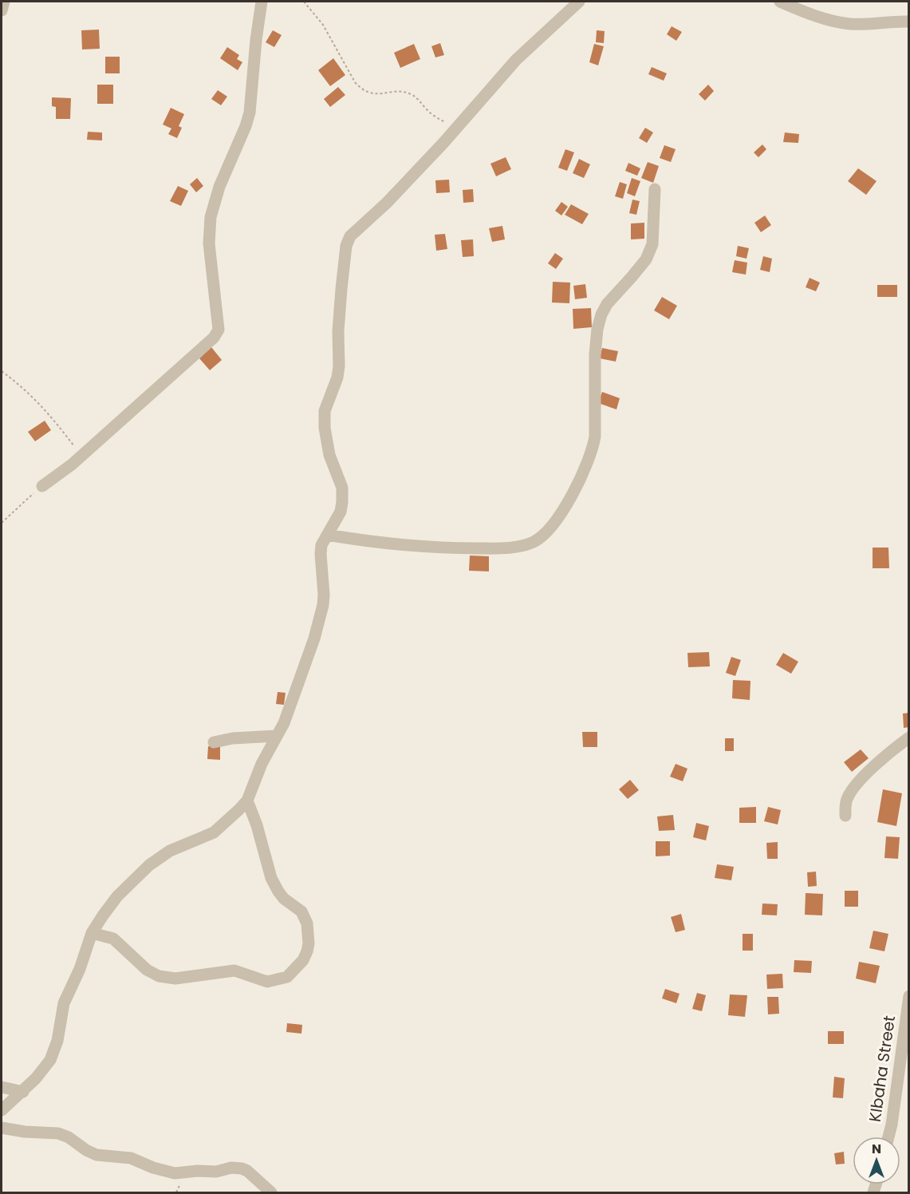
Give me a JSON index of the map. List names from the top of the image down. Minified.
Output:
{"streets":{"street":["KIbaha Street"]},"north":"top"}
